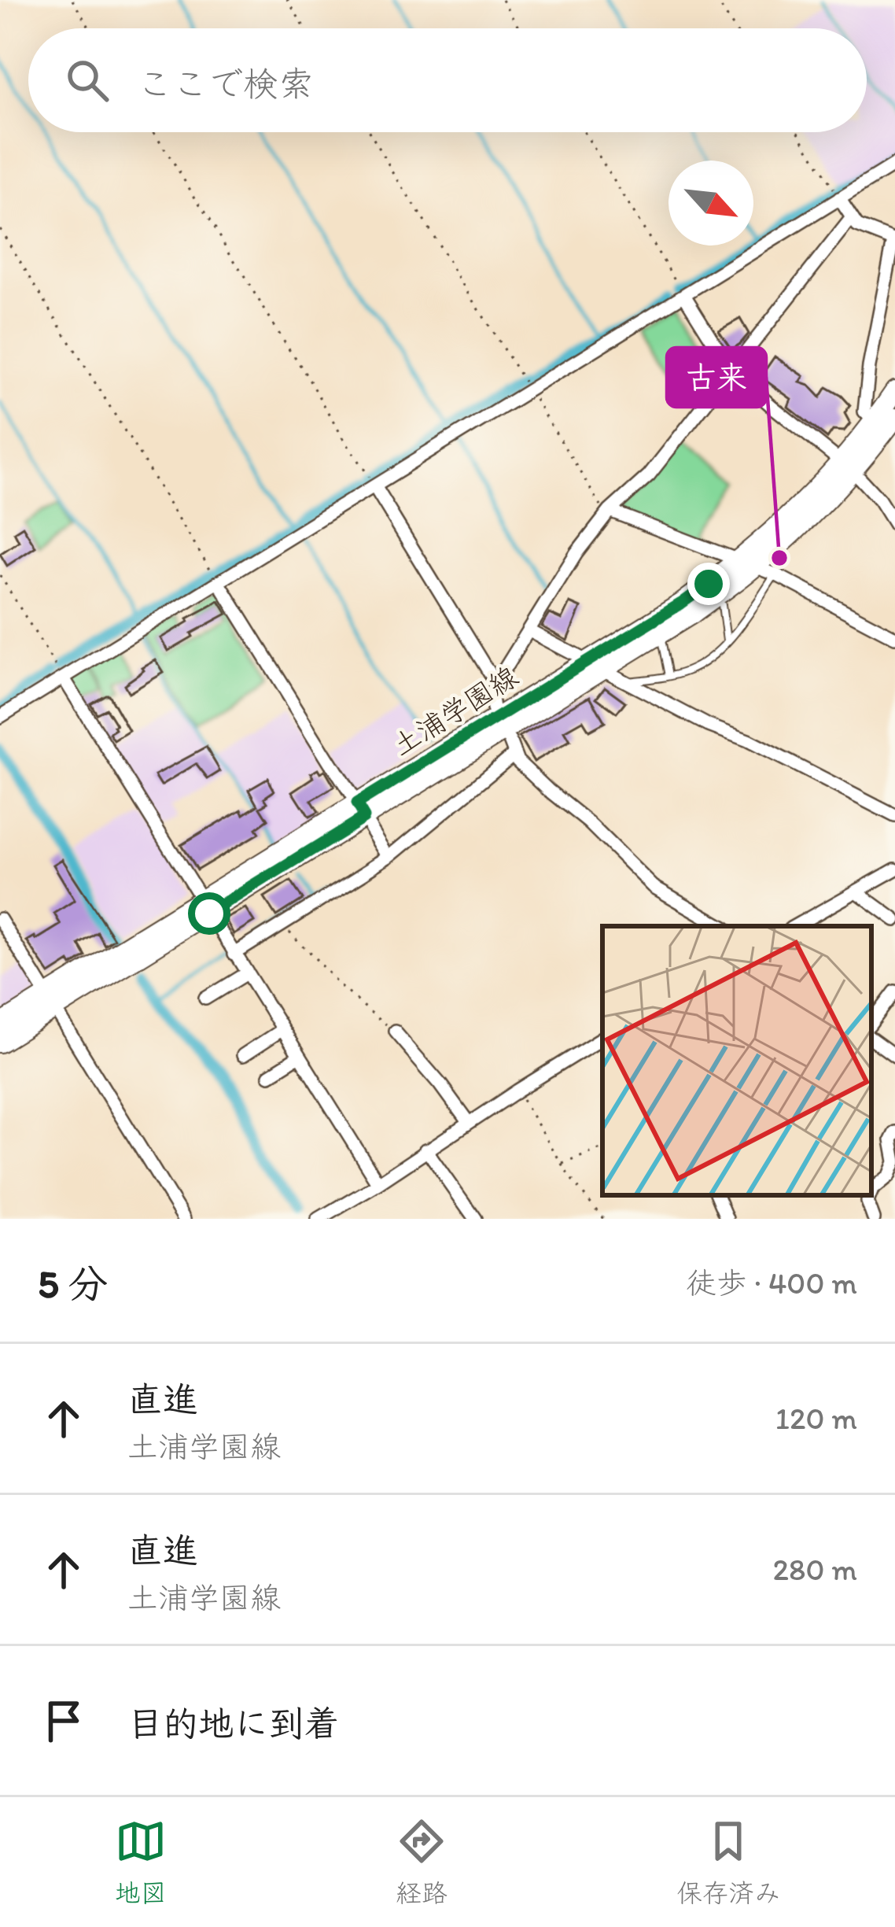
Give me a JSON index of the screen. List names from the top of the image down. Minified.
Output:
{"streets":{"main road":["土浦学園線"]},"places":["古来"],"north":"bottom right","page":{"search":"ここで検索","heading":["5 分","徒歩 · 400 m"],"list":[["直進","土浦学園線","120 m"],["直進","土浦学園線","280 m"],"目的地に到着"],"nav":["地図","経路","保存済み"]}}
